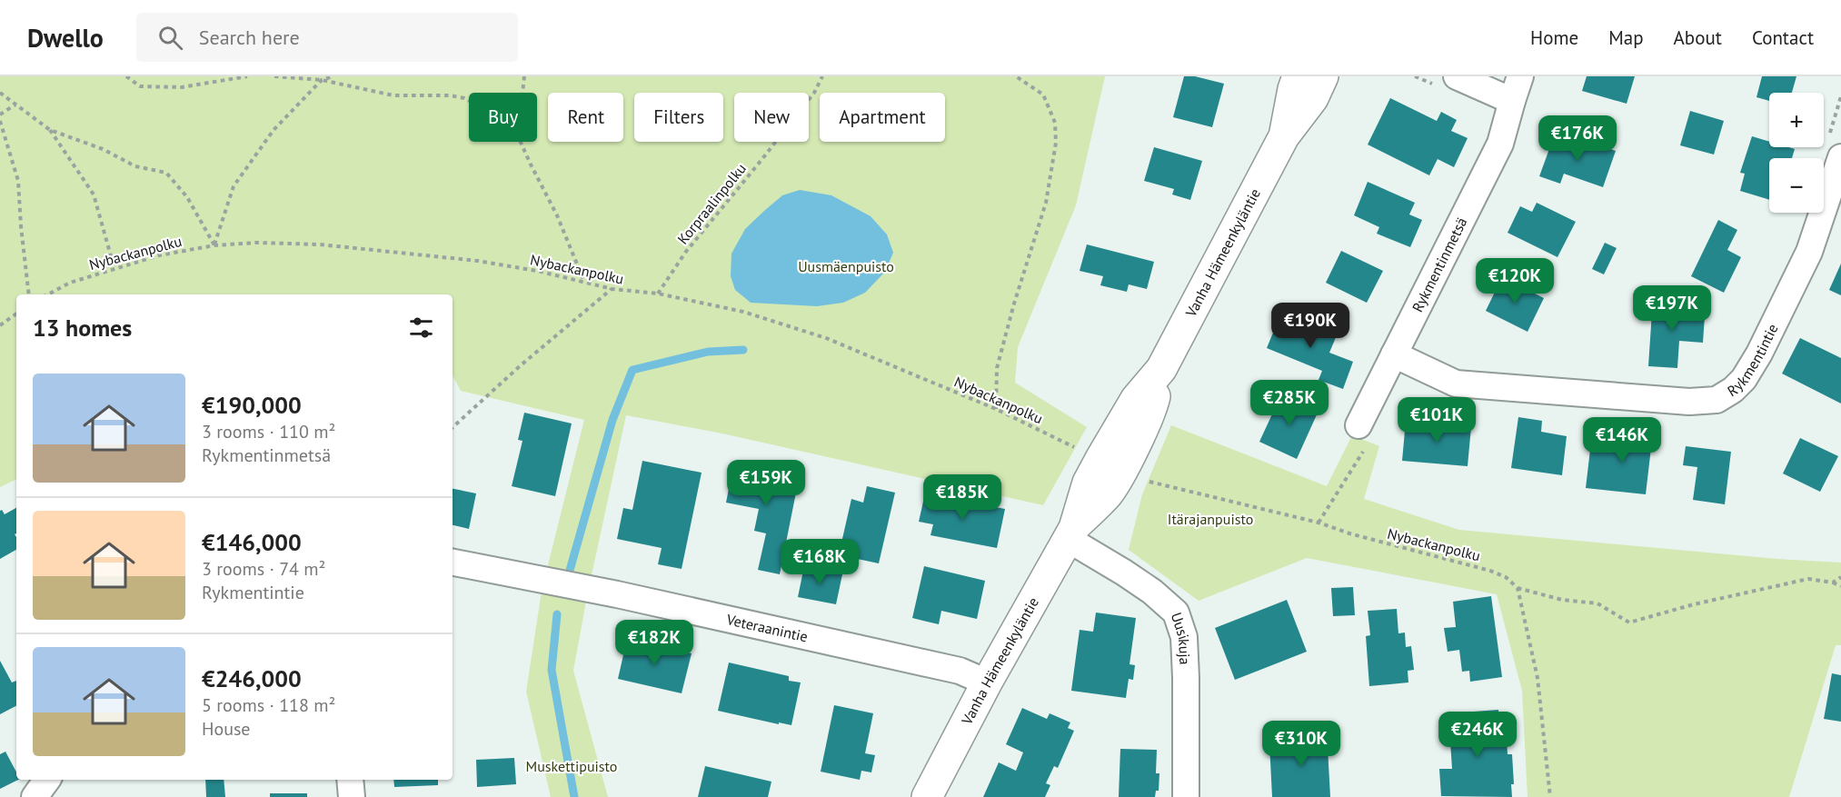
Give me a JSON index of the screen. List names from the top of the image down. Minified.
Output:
{"streets":{"street":["Vanha Hämeenkyläntie","Rykmentinmetsä","Rykmentintie","Veteraanintie","Uusikuja"],"path":["Korpraalinpolku","Nybackanpolku"]},"crossings":[["Korpraalinpolku","Nybackanpolku"],["Vanha Hämeenkyläntie","Veteraanintie"],["Vanha Hämeenkyläntie","Uusikuja"],["Rykmentinmetsä","Rykmentintie"]],"parks":["Uusmäenpuisto","Itärajanpuisto","Muskettipuisto"],"page":{"header":"Dwello","search":"Search here","nav":["Home","Map","About","Contact"],"map_buttons":["+","−"],"chip":["Buy","Rent","Filters","New","Apartment"],"price":["€176K","€120K","€197K","€190K","€285K","€101K","€146K","€159K","€185K","€168K","€182K","€246K","€310K"],"heading":"13 homes","list":[{"name":"€190,000","note":"3 rooms · 110 m² · Rykmentinmetsä"},{"name":"€146,000","note":"3 rooms · 74 m² · Rykmentintie"},{"name":"€246,000","note":"5 rooms · 118 m² · House"}]}}
